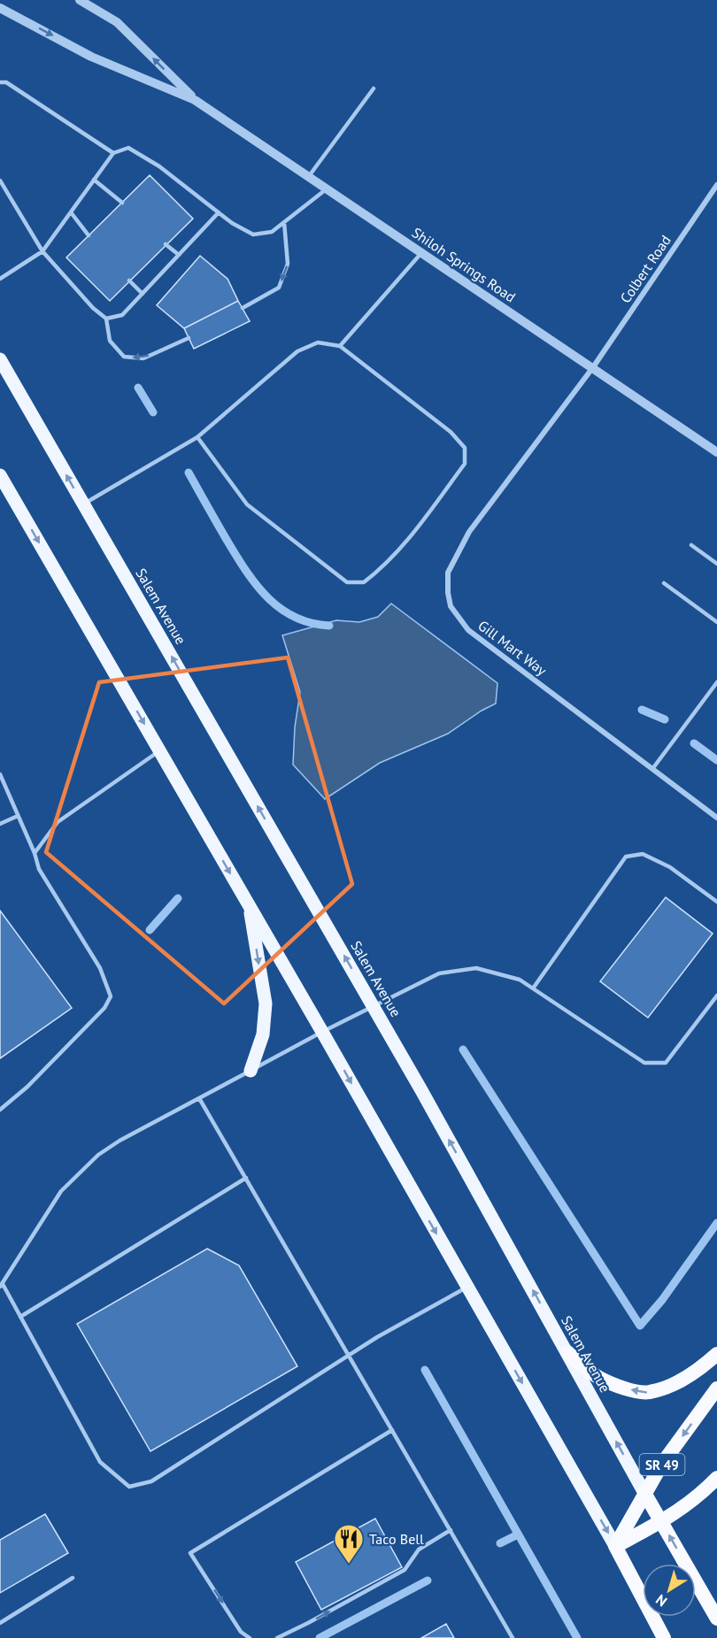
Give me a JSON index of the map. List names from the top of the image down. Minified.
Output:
{"streets":{"highway":["Salem Avenue","SR 49"],"street":["Shiloh Springs Road","Colbert Road","Gill Mart Way"]},"crossings":[["Shiloh Springs Road","Colbert Road"],["Shiloh Springs Road","Gill Mart Way"],["Colbert Road","Gill Mart Way"],["Salem Avenue","SR 49"]],"places":{"restaurant":["Taco Bell"]},"north":"bottom left"}
